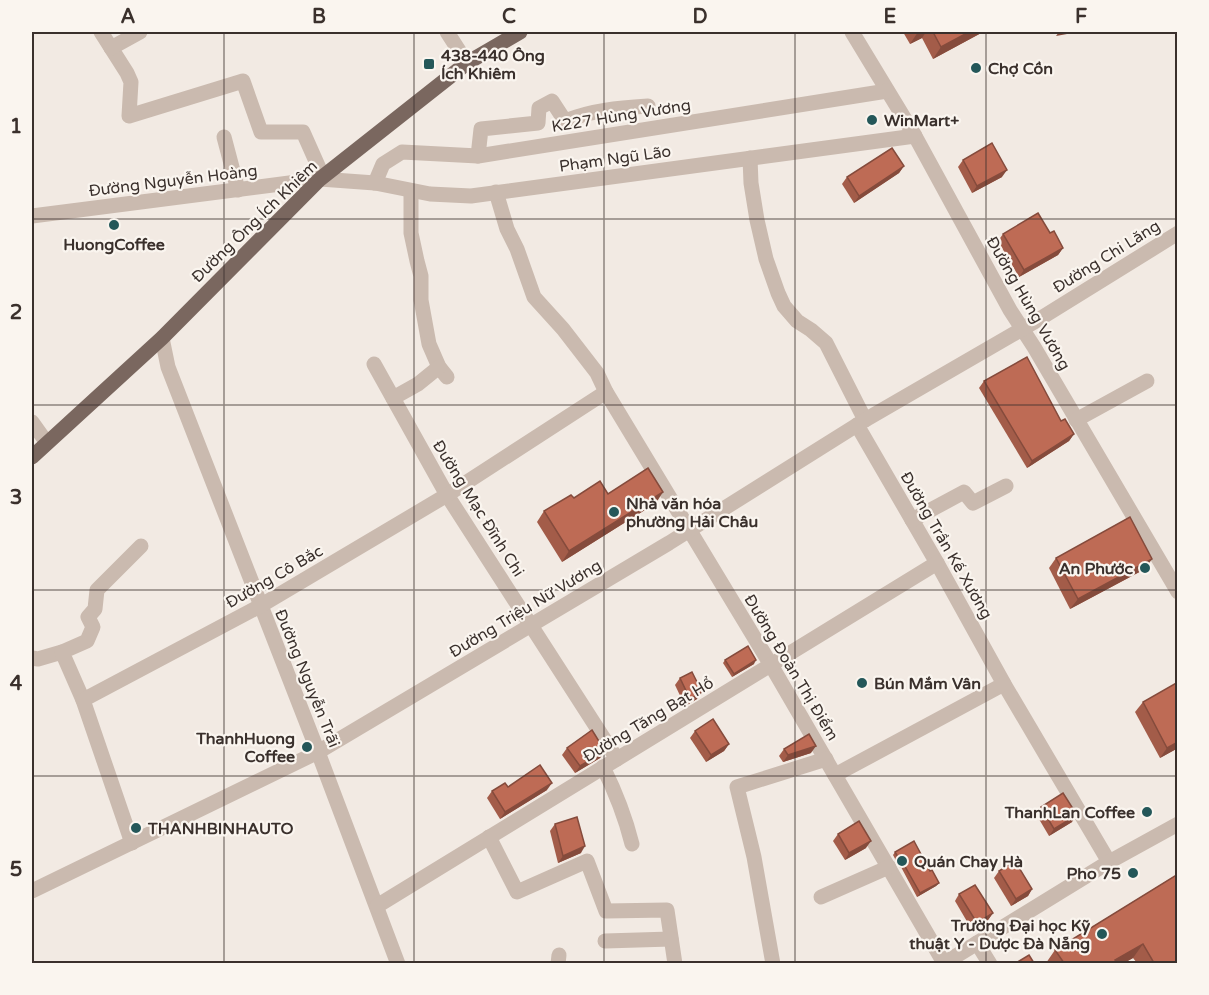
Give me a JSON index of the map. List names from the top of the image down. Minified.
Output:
{"streets":{"main road":["Đường Ông Ích Khiêm"],"street":["K227 Hùng Vương","Phạm Ngũ Lão","Đường Nguyễn Hoàng","Đường Chi Lăng","Đường Hùng Vương","Đường Mạc Đĩnh Chi","Đường Trần Kế Xương","Đường Cô Bắc","Đường Triệu Nữ Vương","Đường Đoàn Thị Điểm","Đường Nguyễn Trãi","Đường Tăng Bạt Hổ"]},"crossings":[["K227 Hùng Vương","Phạm Ngũ Lão"],["K227 Hùng Vương","Đường Hùng Vương"],["Phạm Ngũ Lão","Đường Nguyễn Hoàng"],["Phạm Ngũ Lão","Đường Ông Ích Khiêm"],["Phạm Ngũ Lão","Đường Hùng Vương"],["Phạm Ngũ Lão","Đường Trần Kế Xương"],["Phạm Ngũ Lão","Đường Đoàn Thị Điểm"],["Đường Nguyễn Hoàng","Đường Ông Ích Khiêm"],["Đường Ông Ích Khiêm","Đường Nguyễn Trãi"],["Đường Chi Lăng","Đường Hùng Vương"],["Đường Chi Lăng","Đường Triệu Nữ Vương"],["Đường Hùng Vương","Đường Triệu Nữ Vương"],["Đường Mạc Đĩnh Chi","Đường Cô Bắc"],["Đường Mạc Đĩnh Chi","Đường Triệu Nữ Vương"],["Đường Mạc Đĩnh Chi","Đường Tăng Bạt Hổ"],["Đường Trần Kế Xương","Đường Triệu Nữ Vương"],["Đường Trần Kế Xương","Đường Tăng Bạt Hổ"],["Đường Cô Bắc","Đường Đoàn Thị Điểm"],["Đường Cô Bắc","Đường Nguyễn Trãi"],["Đường Triệu Nữ Vương","Đường Đoàn Thị Điểm"],["Đường Triệu Nữ Vương","Đường Nguyễn Trãi"],["Đường Đoàn Thị Điểm","Đường Tăng Bạt Hổ"],["Đường Nguyễn Trãi","Đường Tăng Bạt Hổ"]],"places":{"transit":["438-440 Ông Ích Khiêm"],"other":["Chợ Cồn","WinMart+","HuongCoffee","Nhà văn hóa phường Hải Châu","An Phước","Bún Mắm Vân","ThanhHuong Coffee","ThanhLan Coffee","THANHBINHAUTO","Quán Chay Hà","Pho 75","Trường Đại học Kỹ thuật Y - Dược Đà Nẵng"]},"grid":{"columns":["A","B","C","D","E","F"],"rows":["1","2","3","4","5"]}}
